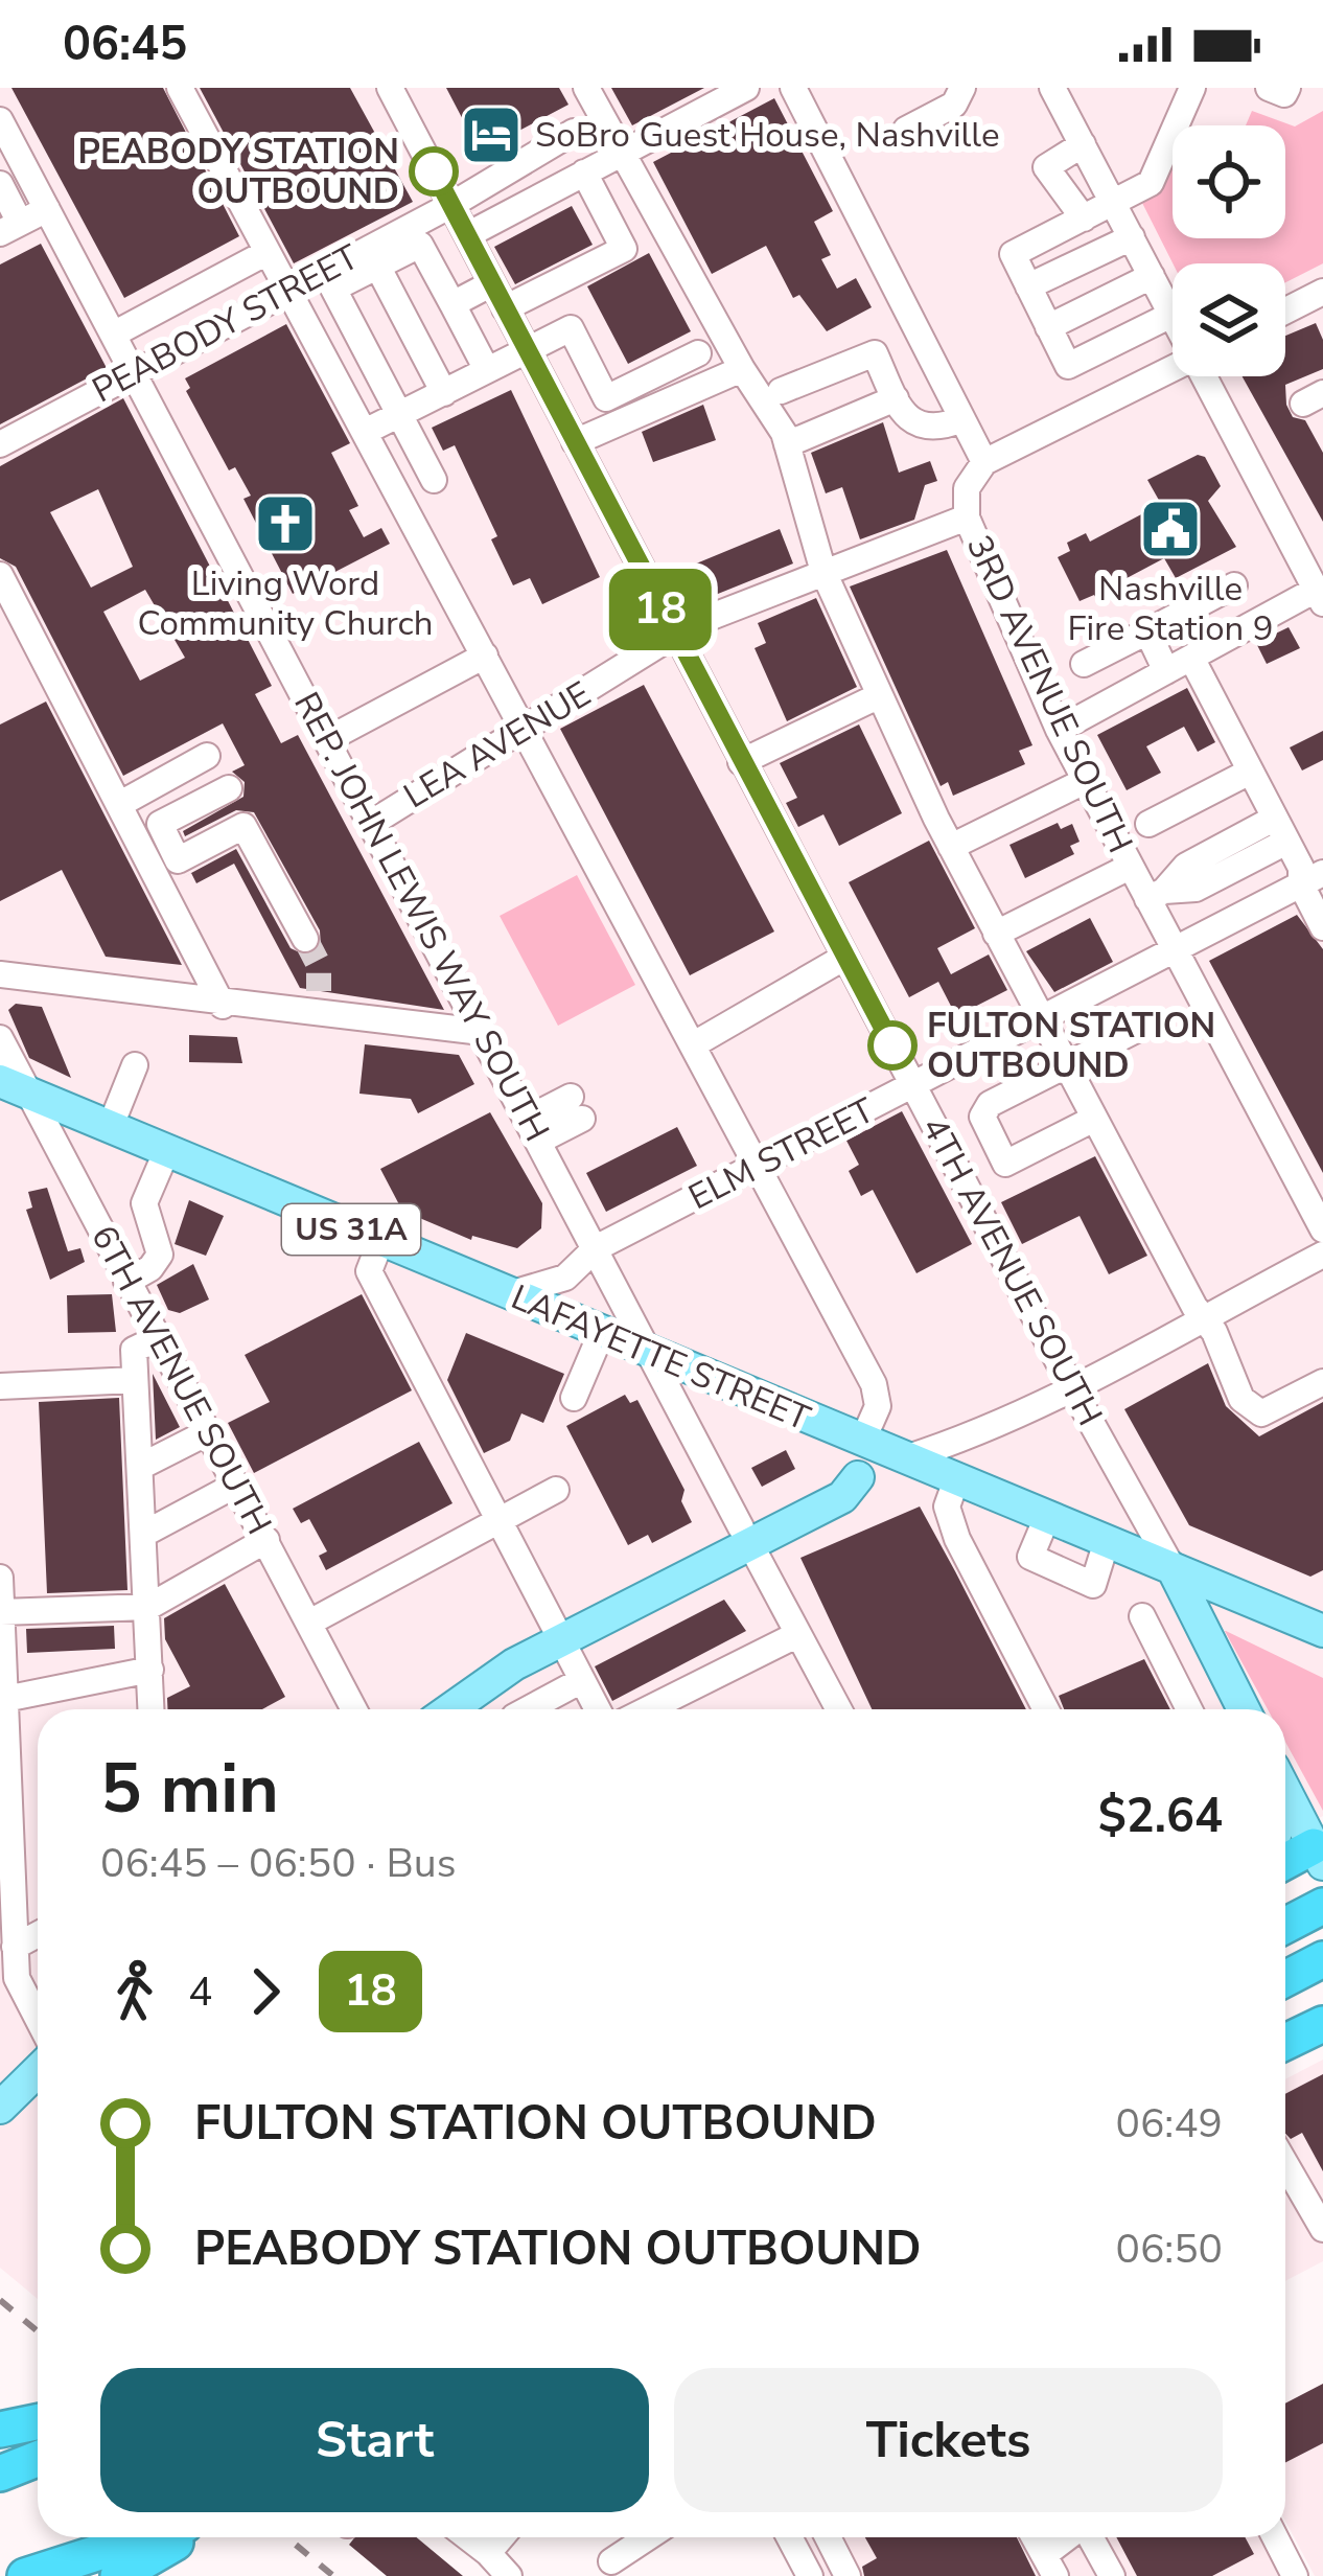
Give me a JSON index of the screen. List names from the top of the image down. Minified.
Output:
{"streets":{"main road":["US 31A","4TH AVENUE SOUTH","LAFAYETTE STREET"],"street":["PEABODY STREET","3RD AVENUE SOUTH","LEA AVENUE","REP. JOHN LEWIS WAY SOUTH","ELM STREET","6TH AVENUE SOUTH"]},"crossings":[["PEABODY STREET","REP. JOHN LEWIS WAY SOUTH"],["PEABODY STREET","4TH AVENUE SOUTH"],["3RD AVENUE SOUTH","LEA AVENUE"],["3RD AVENUE SOUTH","ELM STREET"],["LEA AVENUE","REP. JOHN LEWIS WAY SOUTH"],["LEA AVENUE","4TH AVENUE SOUTH"],["REP. JOHN LEWIS WAY SOUTH","ELM STREET"],["REP. JOHN LEWIS WAY SOUTH","LAFAYETTE STREET"],["ELM STREET","4TH AVENUE SOUTH"],["ELM STREET","LAFAYETTE STREET"],["4TH AVENUE SOUTH","LAFAYETTE STREET"],["LAFAYETTE STREET","6TH AVENUE SOUTH"]],"places":{"hotel":["SoBro Guest House, Nashville"],"other":["PEABODY STATION OUTBOUND","FULTON STATION OUTBOUND"],"church":["Living Word Community Church"],"public building":["Nashville Fire Station 9"]},"lines":["bus line 18"],"page":{"status":"06:45","on_map":"18","heading":["5 min","06:45 – 06:50 · Bus","$2.64"],"legs":["4","18"],"list":[{"name":"FULTON STATION OUTBOUND","value":"06:49"},{"name":"PEABODY STATION OUTBOUND","value":"06:50"}],"buttons":["Start","Tickets"]}}
